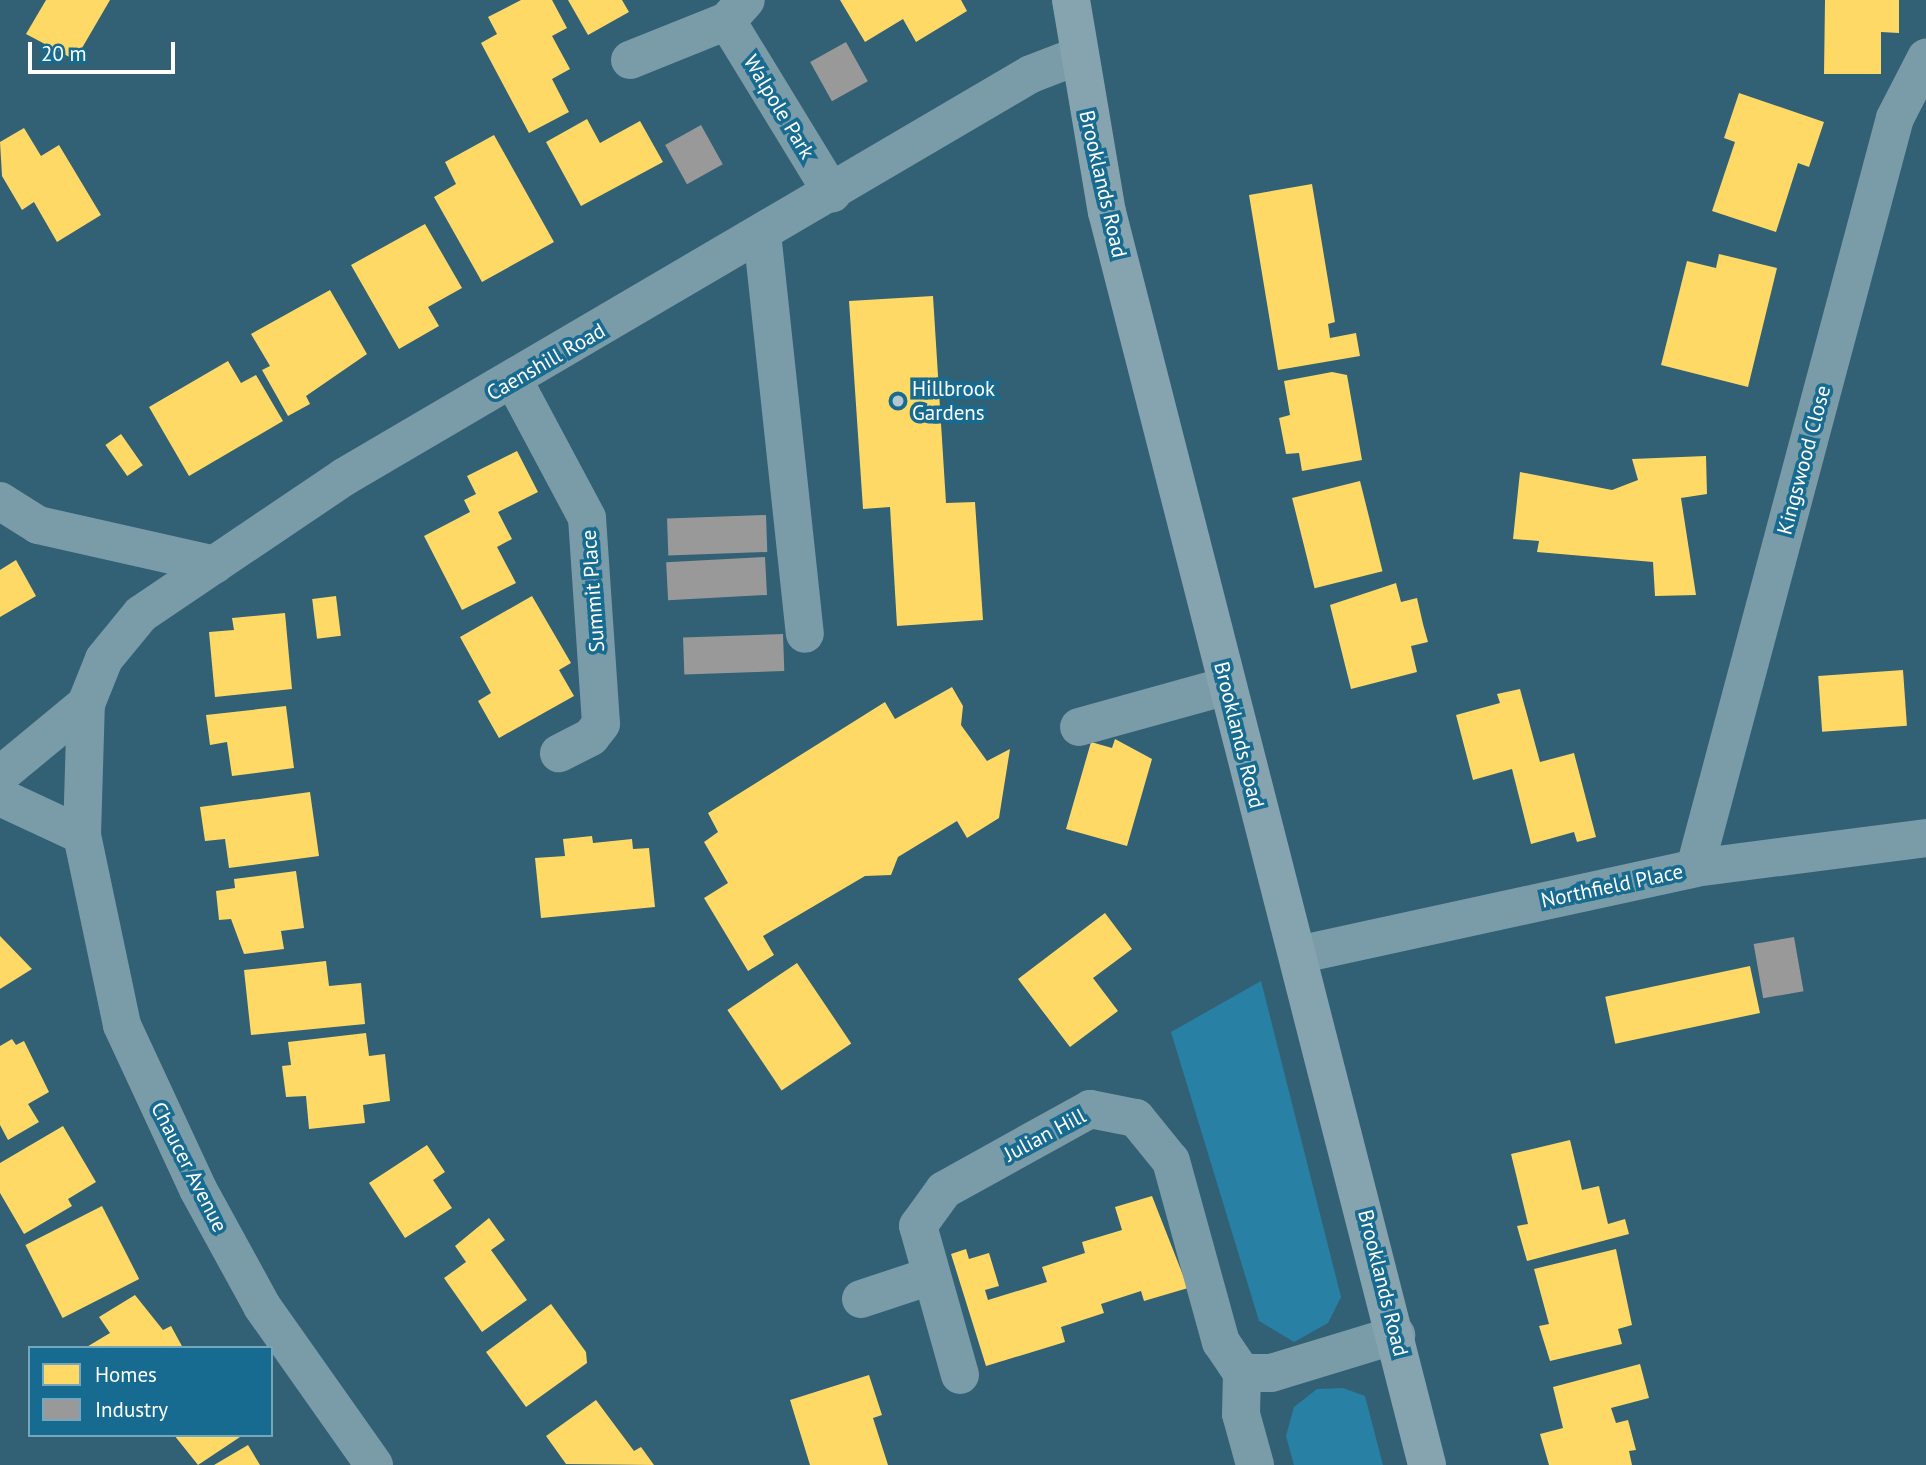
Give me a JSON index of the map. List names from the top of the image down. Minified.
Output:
{"streets":{"main road":["Brooklands Road"],"street":["Walpole Park","Caenshill Road","Kingswood Close","Summit Place","Northfield Place","Julian Hill","Chaucer Avenue"]},"crossings":[["Walpole Park","Caenshill Road"],["Brooklands Road","Caenshill Road"],["Brooklands Road","Northfield Place"],["Caenshill Road","Summit Place"],["Caenshill Road","Chaucer Avenue"],["Kingswood Close","Northfield Place"]],"places":["Hillbrook Gardens"],"legend":["Homes","Industry"],"scale_bar":"20 m"}
